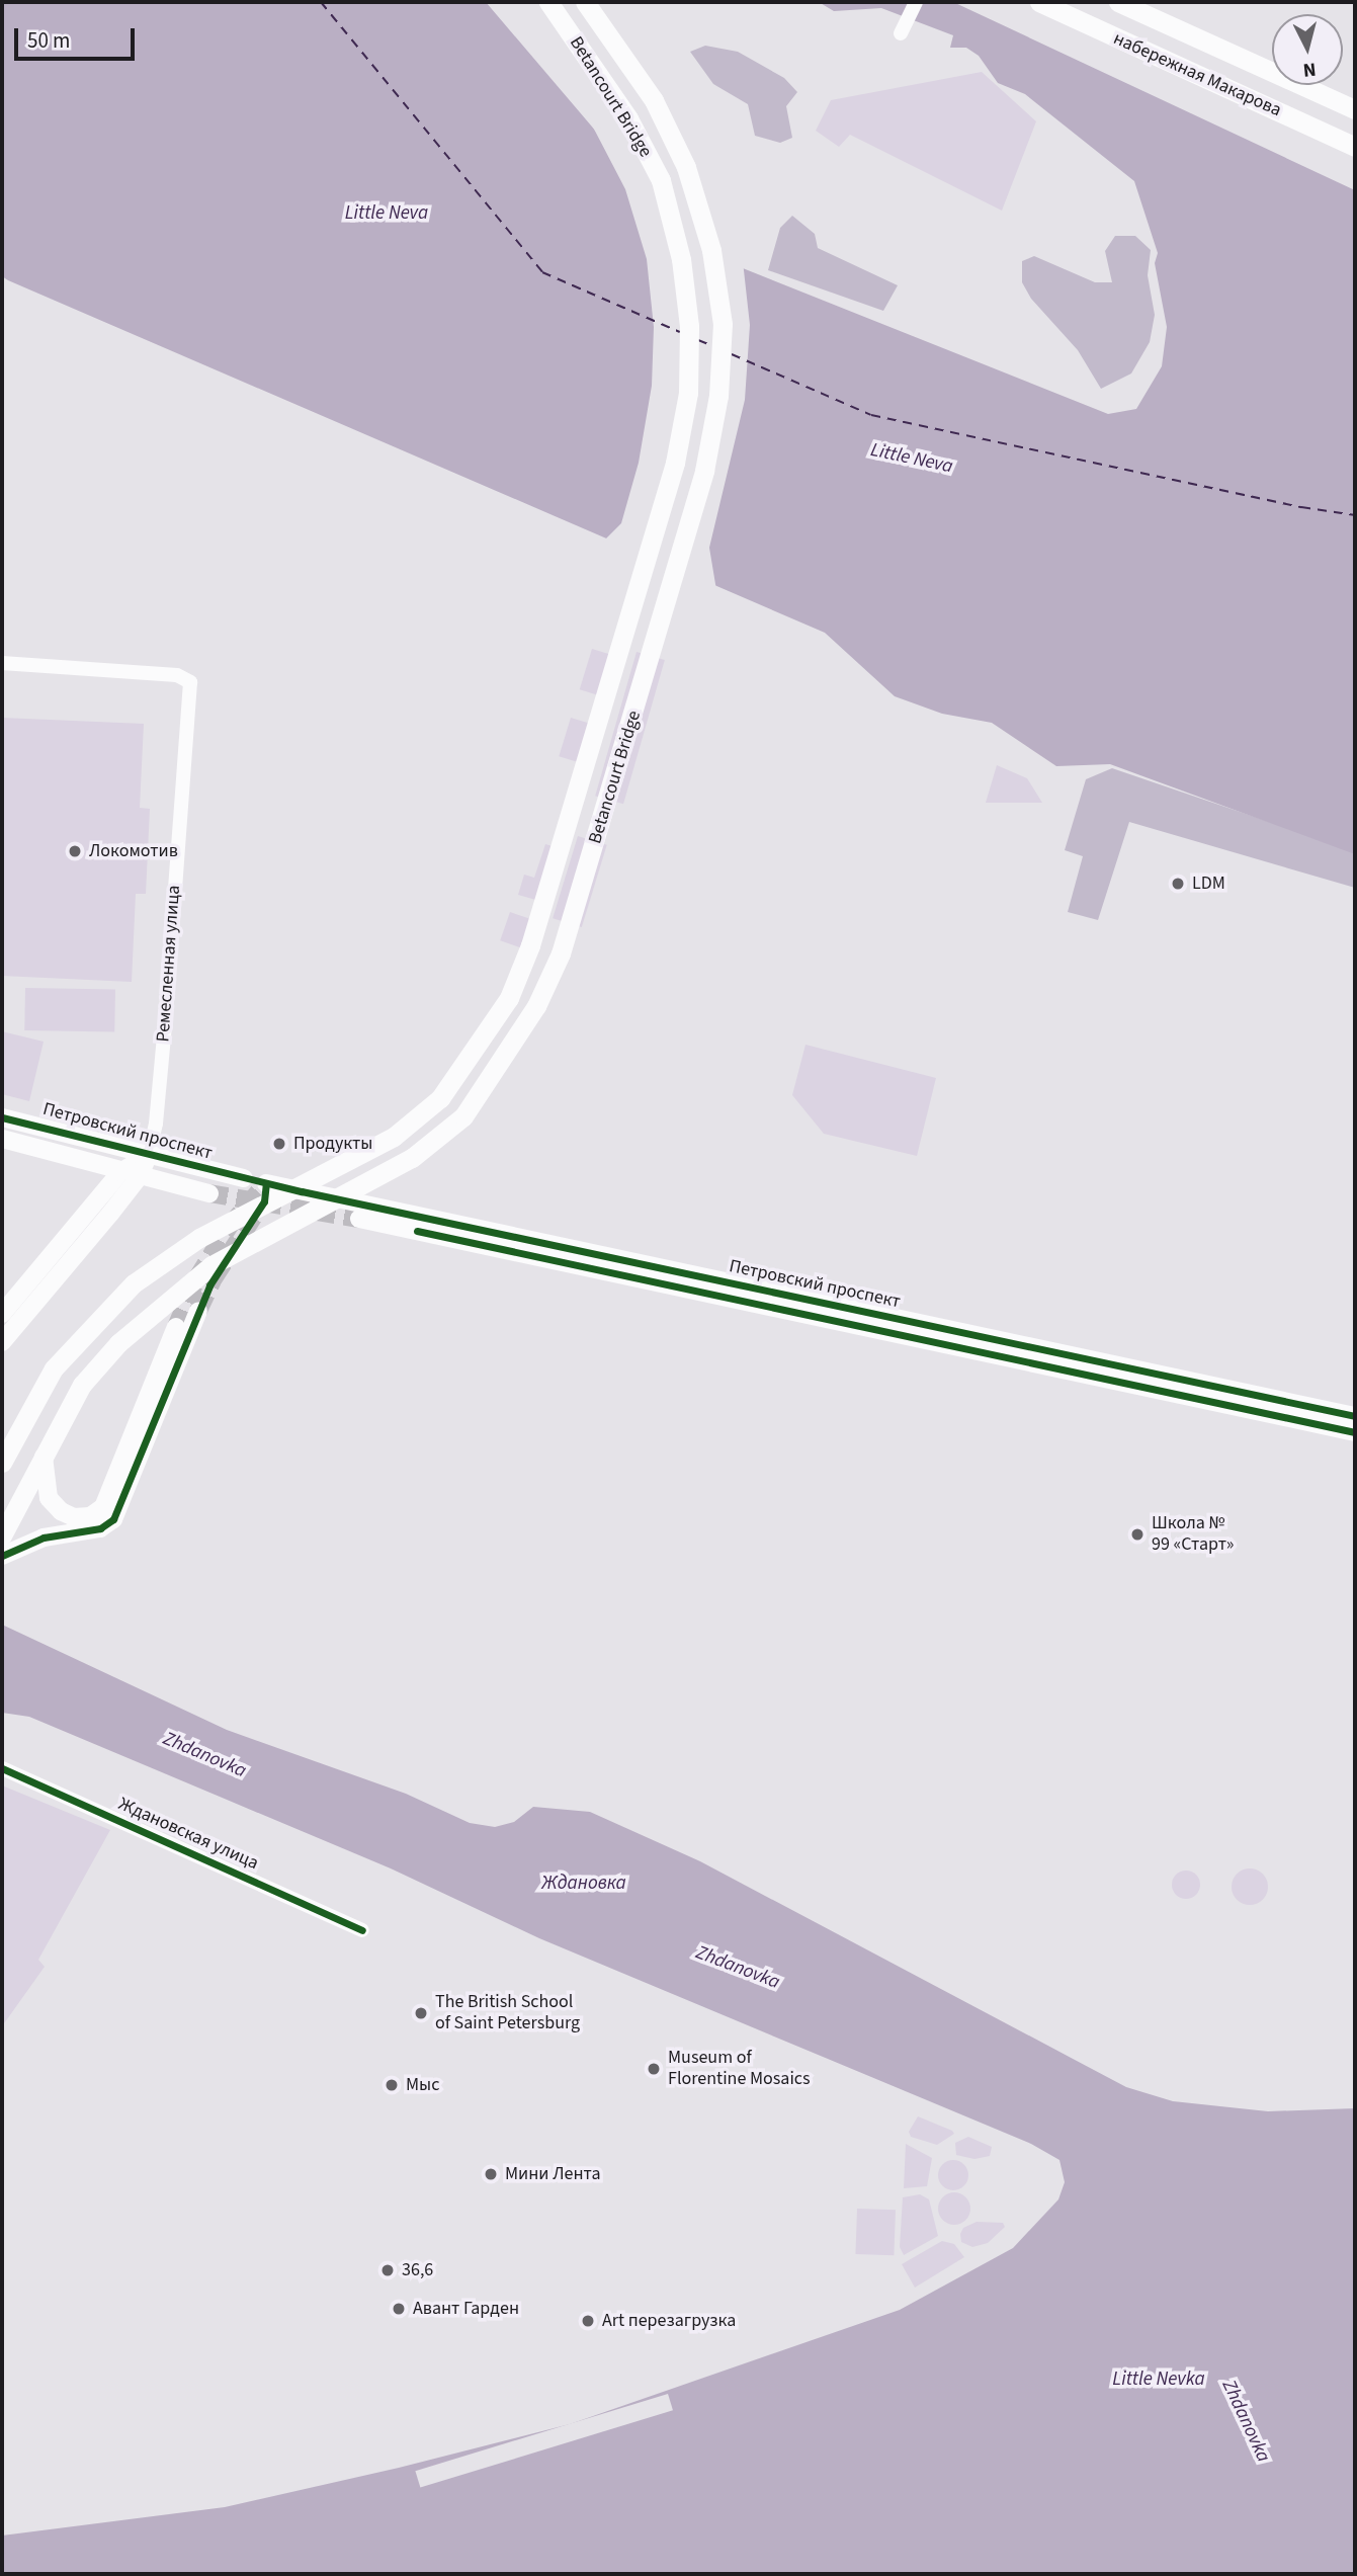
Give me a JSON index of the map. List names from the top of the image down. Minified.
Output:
{"streets":{"main road":["набережная Макарова","Betancourt Bridge"],"street":["Ремесленная улица","Петровский проспект","Ждановская улица"]},"crossings":[["Ремесленная улица","Петровский проспект"]],"water":["Little Neva","Zhdanovka","Ждановка","Little Nevka"],"places":["Локомотив","LDM","Продукты","Школа № 99 «Старт»","The British School of Saint Petersburg","Museum of Florentine Mosaics","Мыс","Мини Лента","36,6","Авант Гарден","Art перезагрузка"],"scale_bar":"50 m","north":"bottom"}
